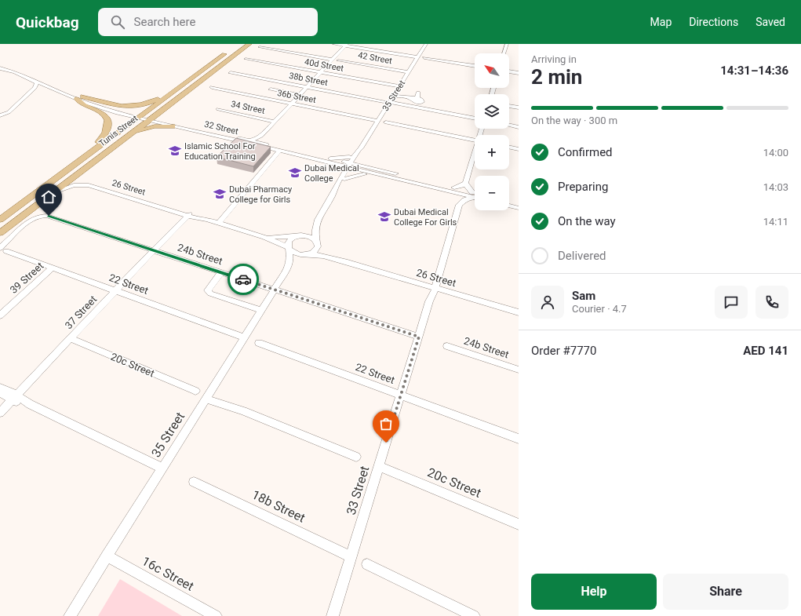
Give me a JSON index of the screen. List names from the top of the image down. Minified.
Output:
{"streets":{"main road":["Tunis Street"],"street":["42 Street","40d Street","38b Street","35 Street","36b Street","34 Street","32 Street","26 Street","24b Street","39 Street","22 Street","37 Street","20c Street","33 Street","18b Street","16c Street"]},"crossings":[["42 Street","35 Street"],["40d Street","35 Street"],["35 Street","36b Street"],["35 Street","32 Street"],["35 Street","26 Street"],["35 Street","24b Street"],["35 Street","22 Street"],["35 Street","16c Street"],["32 Street","Tunis Street"],["Tunis Street","26 Street"],["26 Street","37 Street"],["26 Street","33 Street"],["24b Street","22 Street"],["24b Street","37 Street"],["24b Street","33 Street"],["39 Street","22 Street"],["22 Street","37 Street"],["22 Street","33 Street"],["37 Street","20c Street"],["20c Street","33 Street"],["33 Street","18b Street"]],"places":{"school or university":["Islamic School For Education Training","Dubai Medical College","Dubai Pharmacy College for Girls","Dubai Medical College For Girls"]},"north":"top left","page":{"header":"Quickbag","search":"Search here","nav":["Map","Directions","Saved"],"heading":["2 min","Arriving in","14:31–14:36"],"panel":["Sam","Courier · 4.7","Order #7770","AED 141"],"map_buttons":["+","−"],"bar":"On the way · 300 m","list":[["Confirmed","14:00"],["Preparing","14:03"],["On the way","14:11"],"Delivered"],"buttons":["Help","Share"]}}
